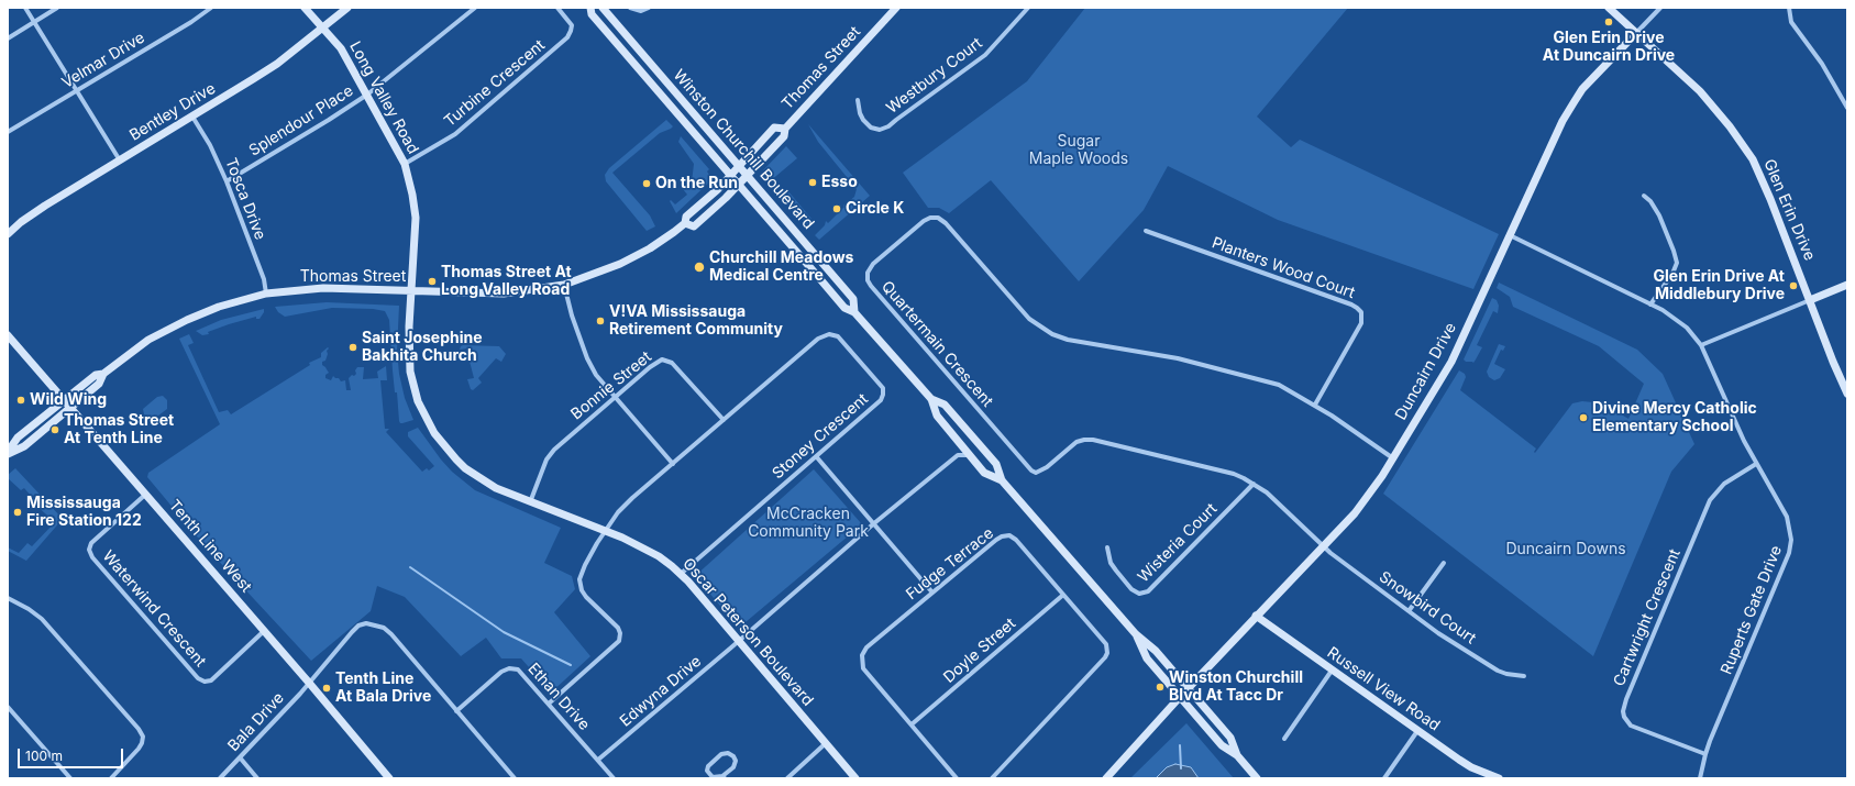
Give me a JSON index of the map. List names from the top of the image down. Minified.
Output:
{"streets":{"street":["Velmar Drive","Thomas Street","Westbury Court","Turbine Crescent","Long Valley Road","Bentley Drive","Splendour Place","Winston Churchill Boulevard","Tosca Drive","Glen Erin Drive","Planters Wood Court","Quartermain Crescent","Duncairn Drive","Bonnie Street","Stoney Crescent","Wisteria Court","Tenth Line West","Fudge Terrace","Snowbird Court","Waterwind Crescent","Ruperts Gate Drive","Cartwright Crescent","Oscar Peterson Boulevard","Doyle Street","Russell View Road","Edwyna Drive","Ethan Drive","Bala Drive"]},"crossings":[["Thomas Street","Long Valley Road"],["Thomas Street","Winston Churchill Boulevard"],["Thomas Street","Tosca Drive"],["Thomas Street","Tenth Line West"],["Thomas Street","Oscar Peterson Boulevard"],["Turbine Crescent","Long Valley Road"],["Long Valley Road","Bentley Drive"],["Long Valley Road","Splendour Place"],["Long Valley Road","Oscar Peterson Boulevard"],["Bentley Drive","Tosca Drive"],["Splendour Place","Tosca Drive"],["Winston Churchill Boulevard","Duncairn Drive"],["Glen Erin Drive","Duncairn Drive"],["Planters Wood Court","Quartermain Crescent"],["Quartermain Crescent","Duncairn Drive"],["Quartermain Crescent","Wisteria Court"],["Quartermain Crescent","Snowbird Court"],["Duncairn Drive","Snowbird Court"],["Duncairn Drive","Ruperts Gate Drive"],["Duncairn Drive","Russell View Road"],["Bonnie Street","Stoney Crescent"],["Bonnie Street","Oscar Peterson Boulevard"],["Stoney Crescent","Oscar Peterson Boulevard"],["Stoney Crescent","Ethan Drive"],["Tenth Line West","Waterwind Crescent"],["Tenth Line West","Bala Drive"],["Fudge Terrace","Doyle Street"],["Ruperts Gate Drive","Cartwright Crescent"],["Oscar Peterson Boulevard","Edwyna Drive"],["Edwyna Drive","Ethan Drive"],["Ethan Drive","Bala Drive"]],"parks":["Sugar Maple Woods","McCracken Community Park","Duncairn Downs"],"places":["Glen Erin Drive At Duncairn Drive","Esso","On the Run","Circle K","Churchill Meadows Medical Centre","Thomas Street At Long Valley Road","Glen Erin Drive At Middlebury Drive","V!VA Mississauga Retirement Community","Saint Josephine Bakhita Church","Wild Wing","Divine Mercy Catholic Elementary School","Thomas Street At Tenth Line","Mississauga Fire Station 122","Winston Churchill Blvd At Tacc Dr","Tenth Line At Bala Drive"],"scale_bar":"100 m"}
